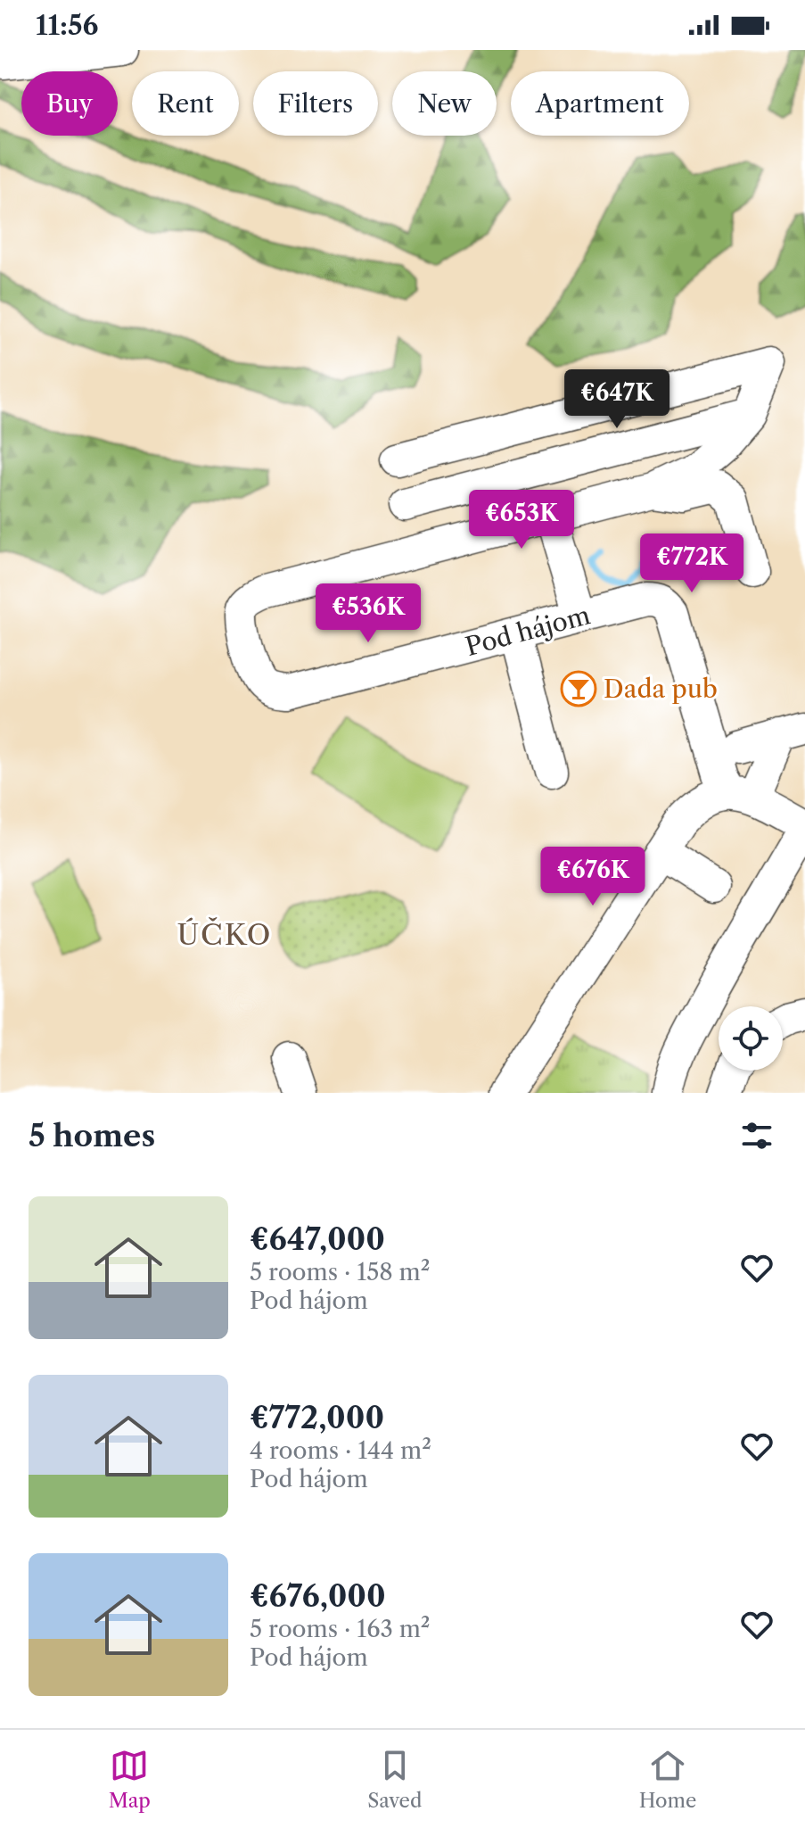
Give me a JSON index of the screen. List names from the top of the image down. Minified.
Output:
{"streets":{"street":["Pod hájom"]},"districts":["ÚČKO"],"places":{"bar":["Dada pub"]},"page":{"status":"11:56","chip":["Buy","Rent","Filters","New","Apartment"],"price":["€647K","€653K","€772K","€536K","€676K"],"heading":"5 homes","list":[{"name":"€647,000","note":"5 rooms · 158 m² · Pod hájom"},{"name":"€772,000","note":"4 rooms · 144 m² · Pod hájom"},{"name":"€676,000","note":"5 rooms · 163 m² · Pod hájom"}],"tabs":["Map","Saved","Home"]}}
